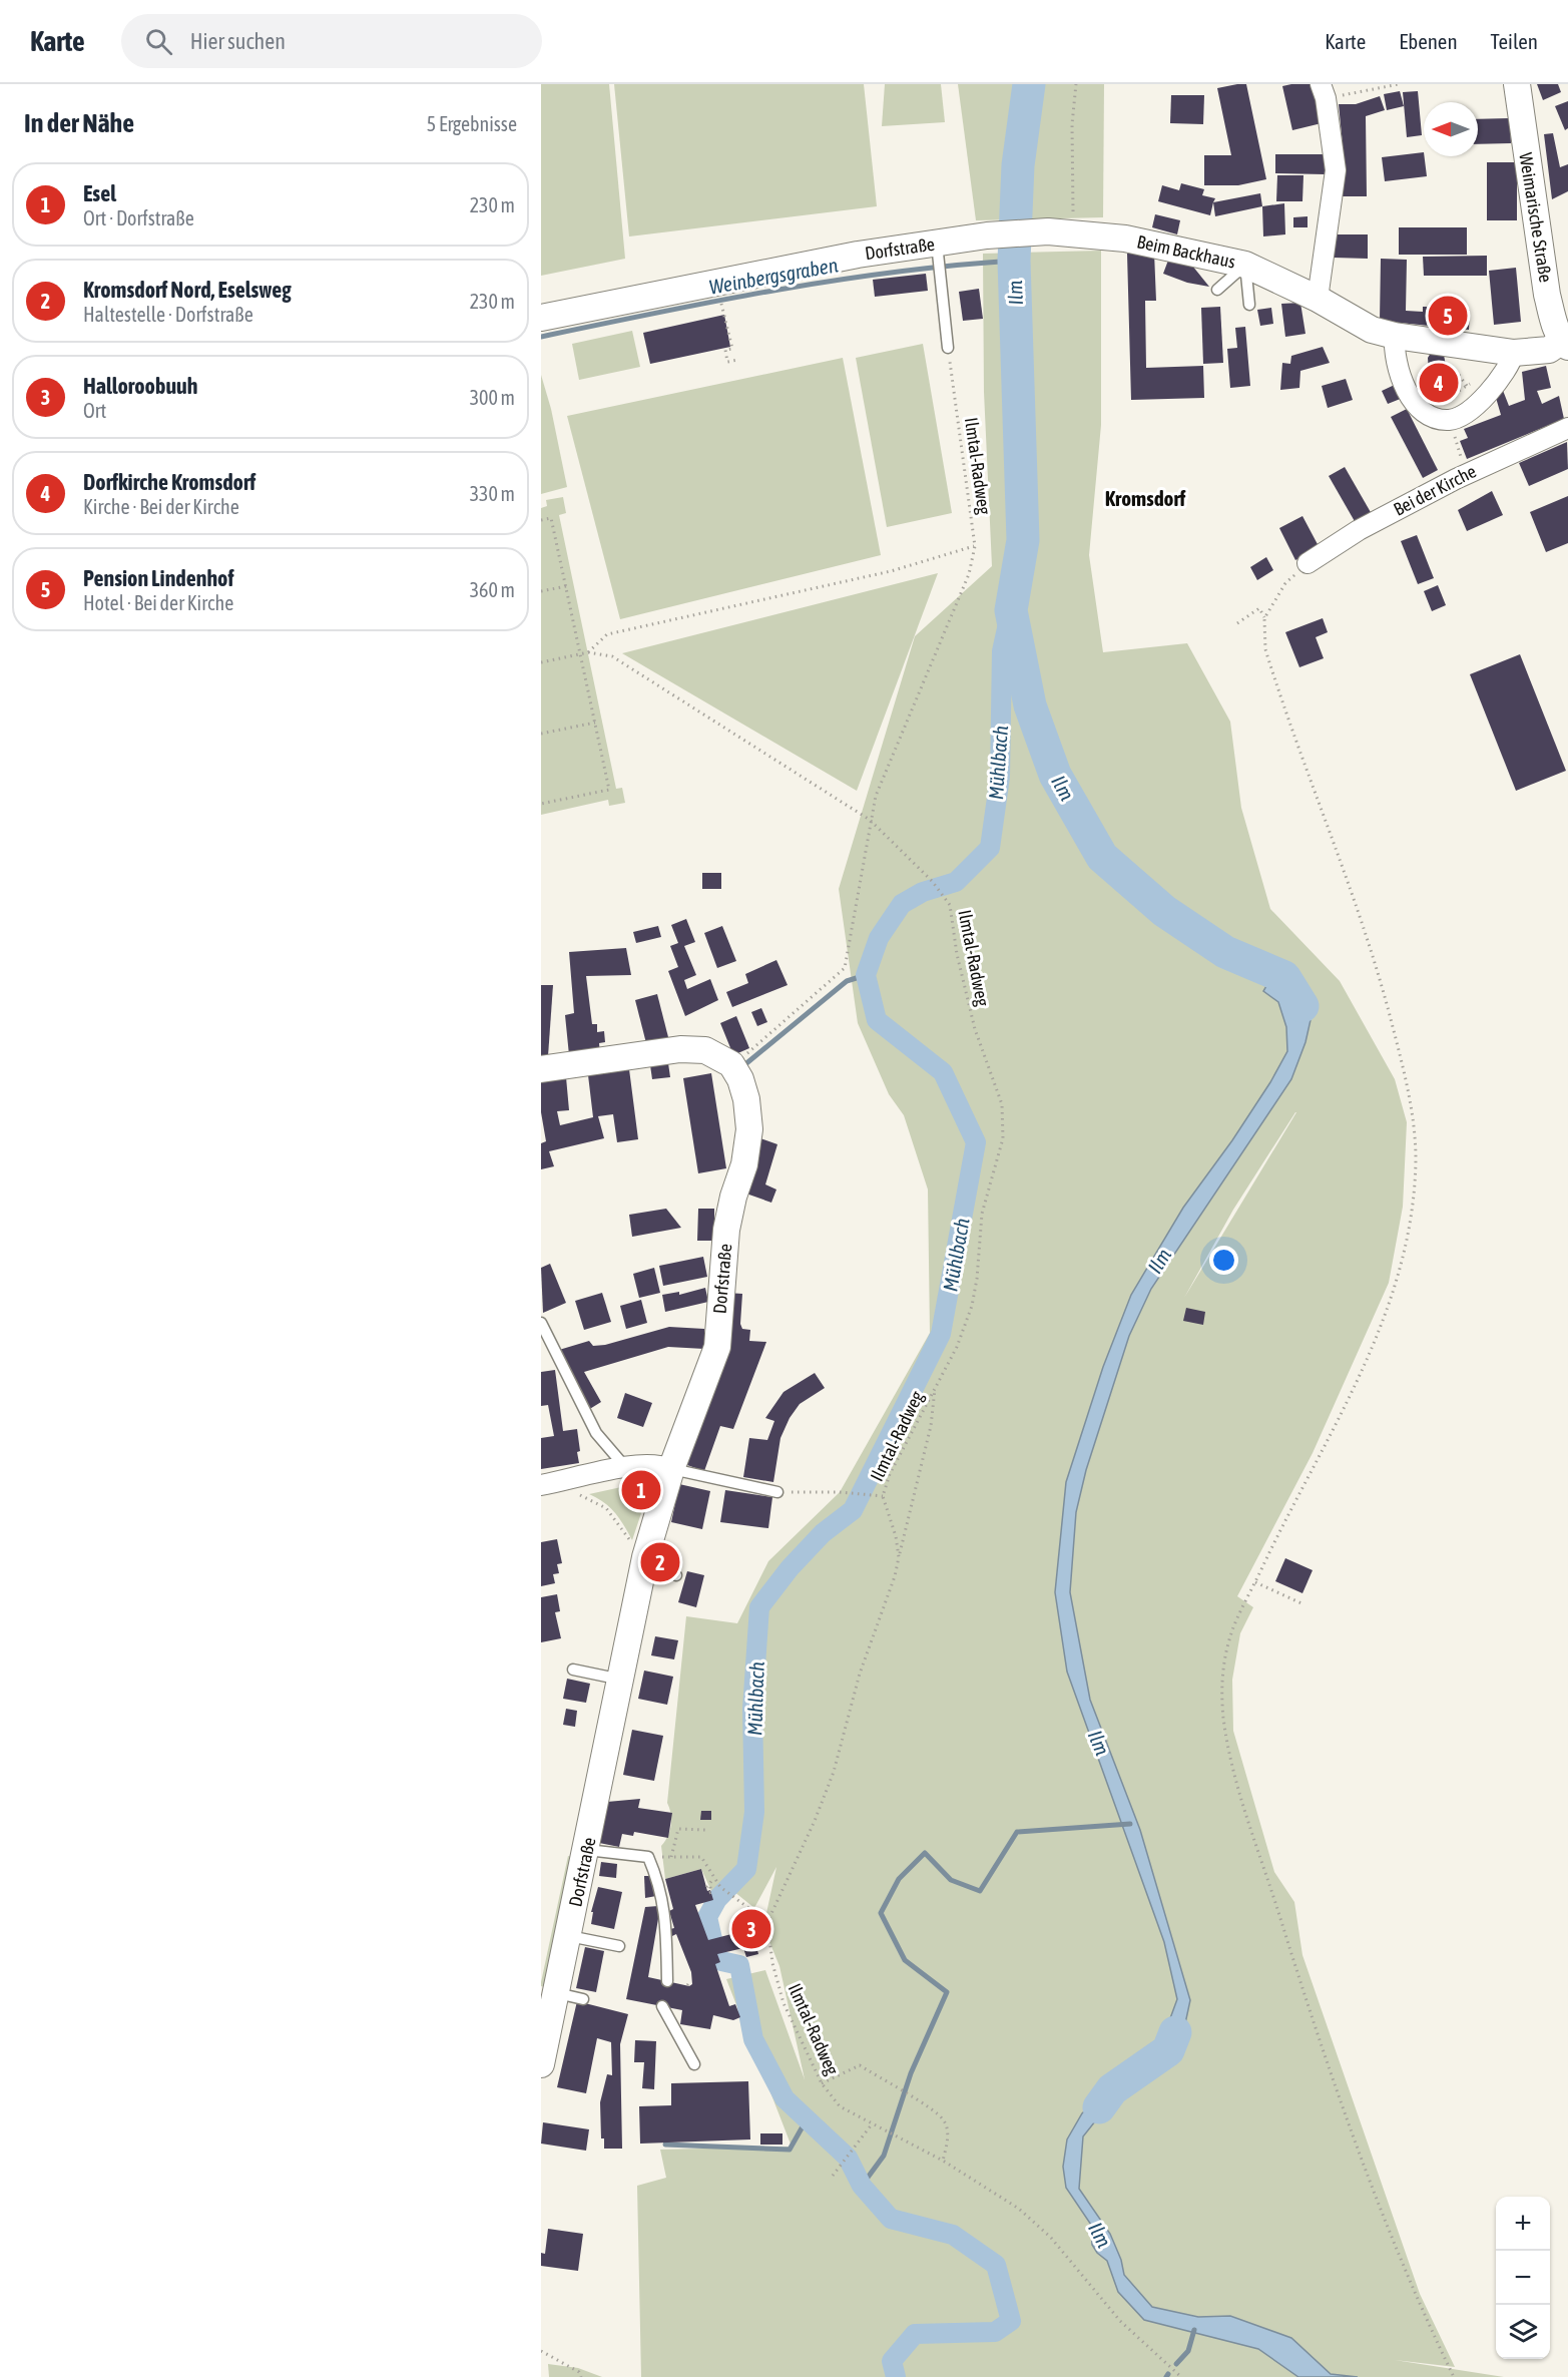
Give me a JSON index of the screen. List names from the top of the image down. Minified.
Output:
{"streets":{"street":["Weimarische Straße","Dorfstraße","Beim Backhaus","Bei der Kirche"],"path":["Ilmtal-Radweg"]},"crossings":[["Dorfstraße","Beim Backhaus"],["Dorfstraße","Ilmtal-Radweg"]],"districts":["Kromsdorf"],"water":["Weinbergsgraben","Ilm","Mühlbach"],"north":"left","page":{"header":"Karte","search":"Hier suchen","nav":["Karte","Ebenen","Teilen"],"heading":["In der Nähe","5 Ergebnisse"],"list":[{"mark":"1","name":"Esel","note":"Ort · Dorfstraße","value":"230 m"},{"mark":"2","name":"Kromsdorf Nord, Eselsweg","note":"Haltestelle · Dorfstraße","value":"230 m"},{"mark":"3","name":"Halloroobuuh","note":"Ort","value":"300 m"},{"mark":"4","name":"Dorfkirche Kromsdorf","note":"Kirche · Bei der Kirche","value":"330 m"},{"mark":"5","name":"Pension Lindenhof","note":"Hotel · Bei der Kirche","value":"360 m"}],"pins":["5","4","1","2","3"],"map_buttons":["+","−"]}}
